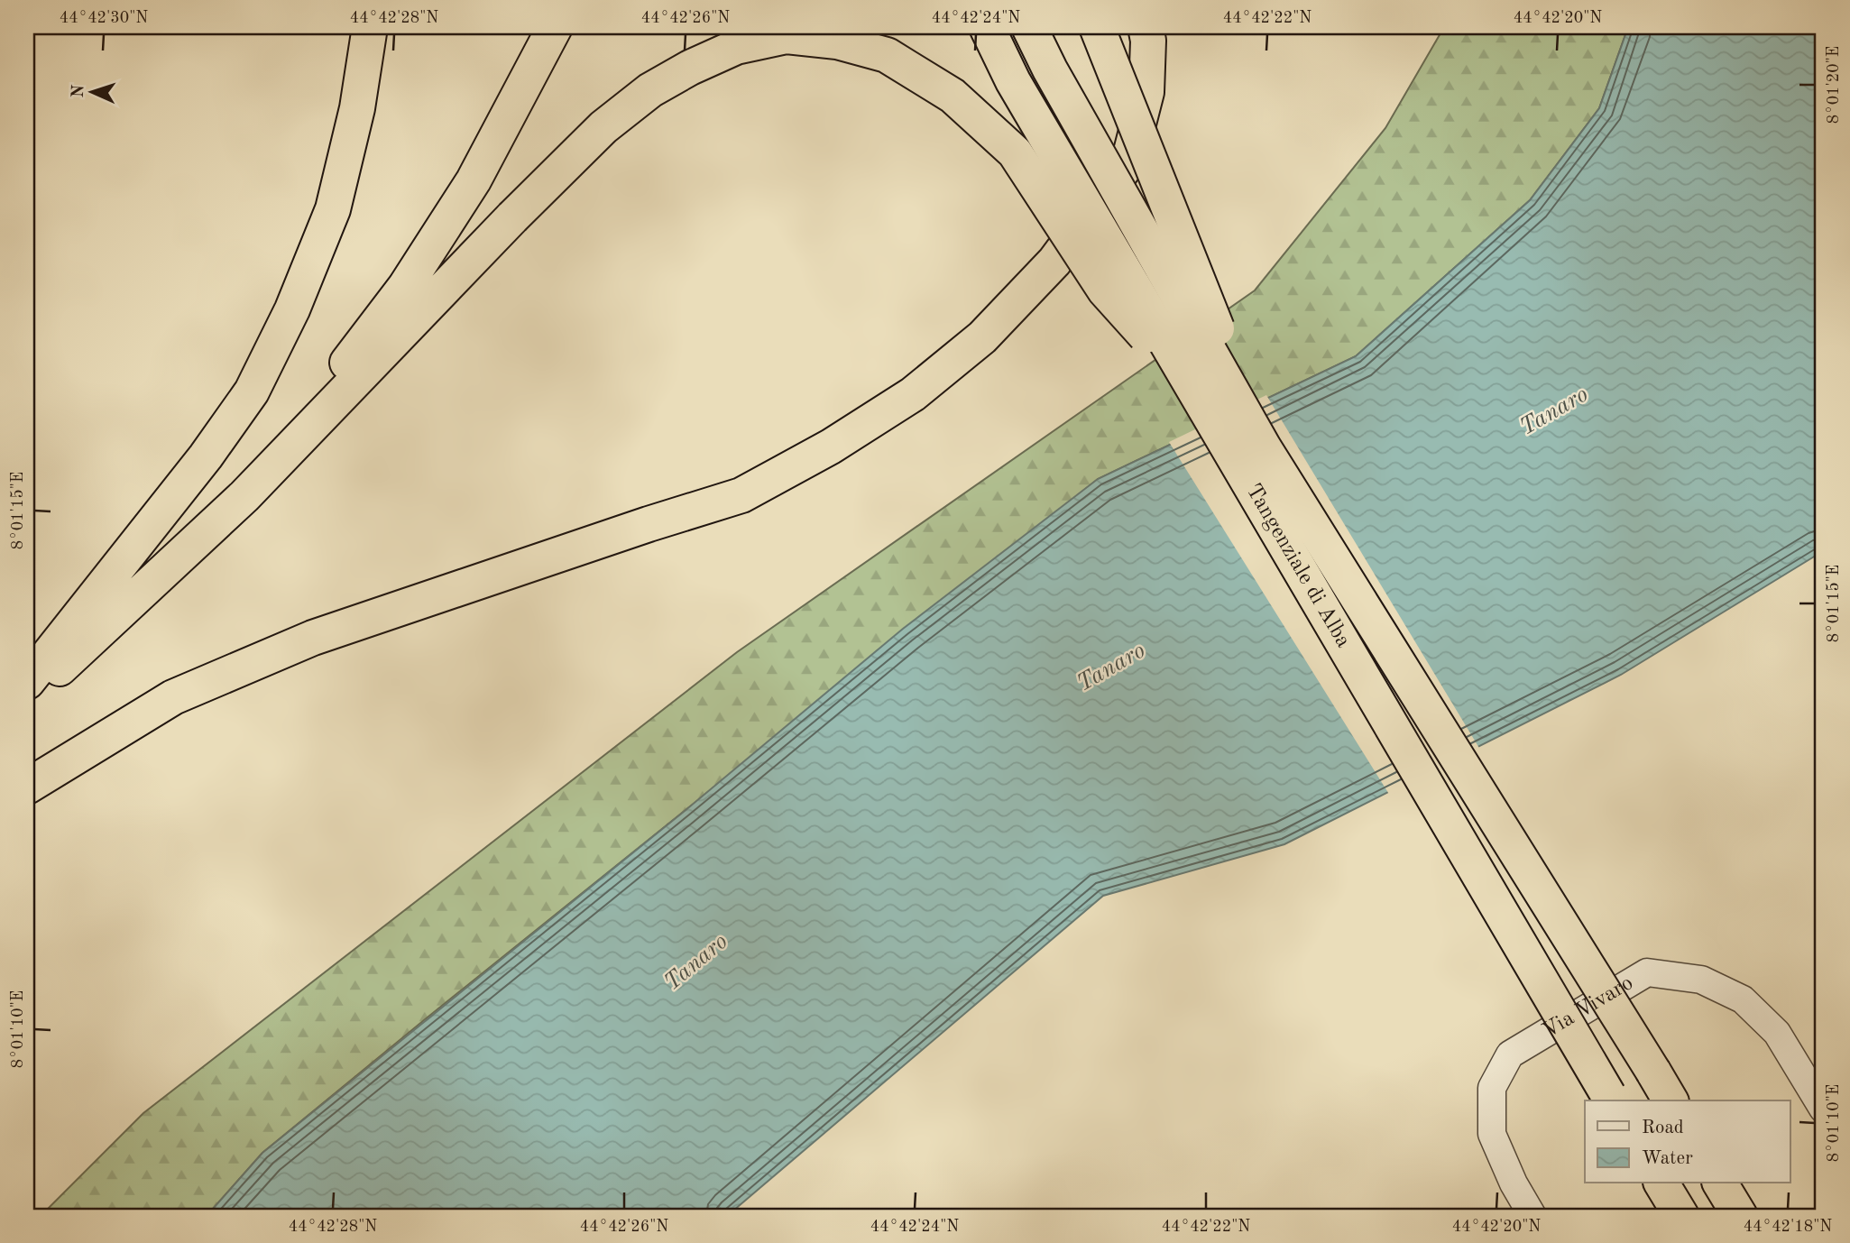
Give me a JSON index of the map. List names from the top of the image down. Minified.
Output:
{"streets":{"highway":["Tangenziale di Alba"],"street":["Via Vivaro"]},"water":["Tanaro"],"legend":["Road","Water"],"north":"left","coordinates":["44°42'30\"N","44°42'28\"N","44°42'26\"N","44°42'24\"N","44°42'22\"N","44°42'20\"N","8°01'20\"E","8°01'15\"E","8°01'10\"E","44°42'18\"N"]}
